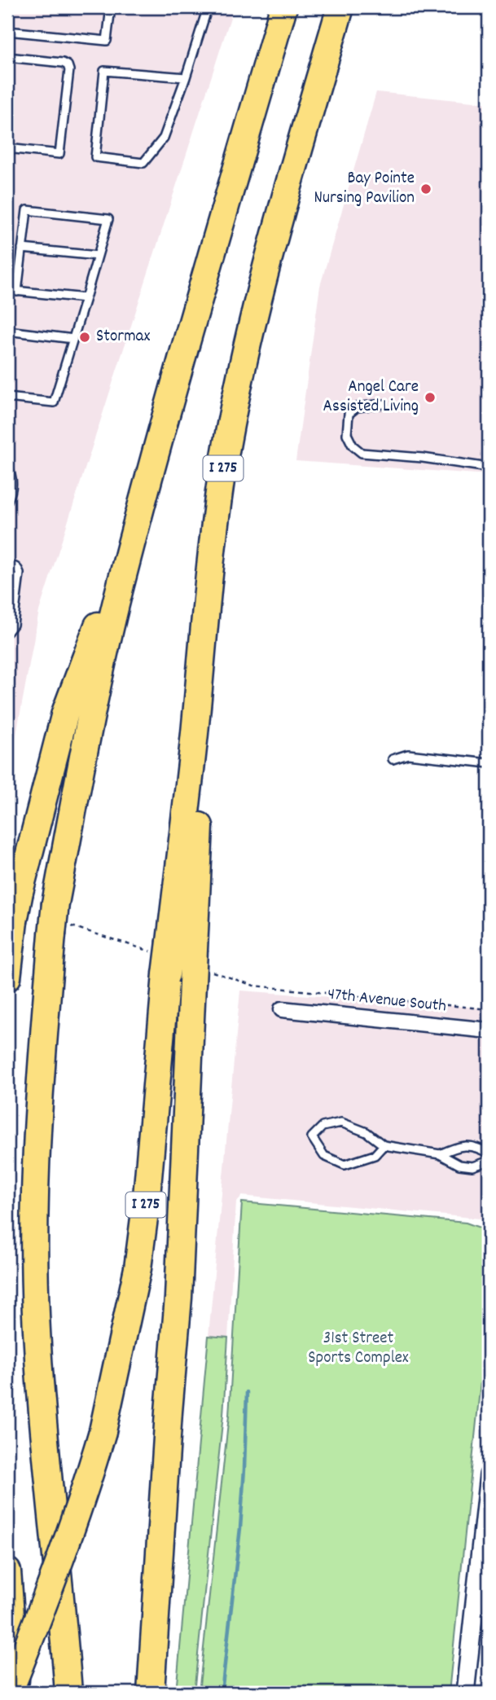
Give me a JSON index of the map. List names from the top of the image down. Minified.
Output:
{"streets":{"highway":["I 275"],"street":["47th Avenue South"]},"parks":["31st Street Sports Complex"],"places":["Bay Pointe Nursing Pavilion","Stormax","Angel Care Assisted Living"]}
